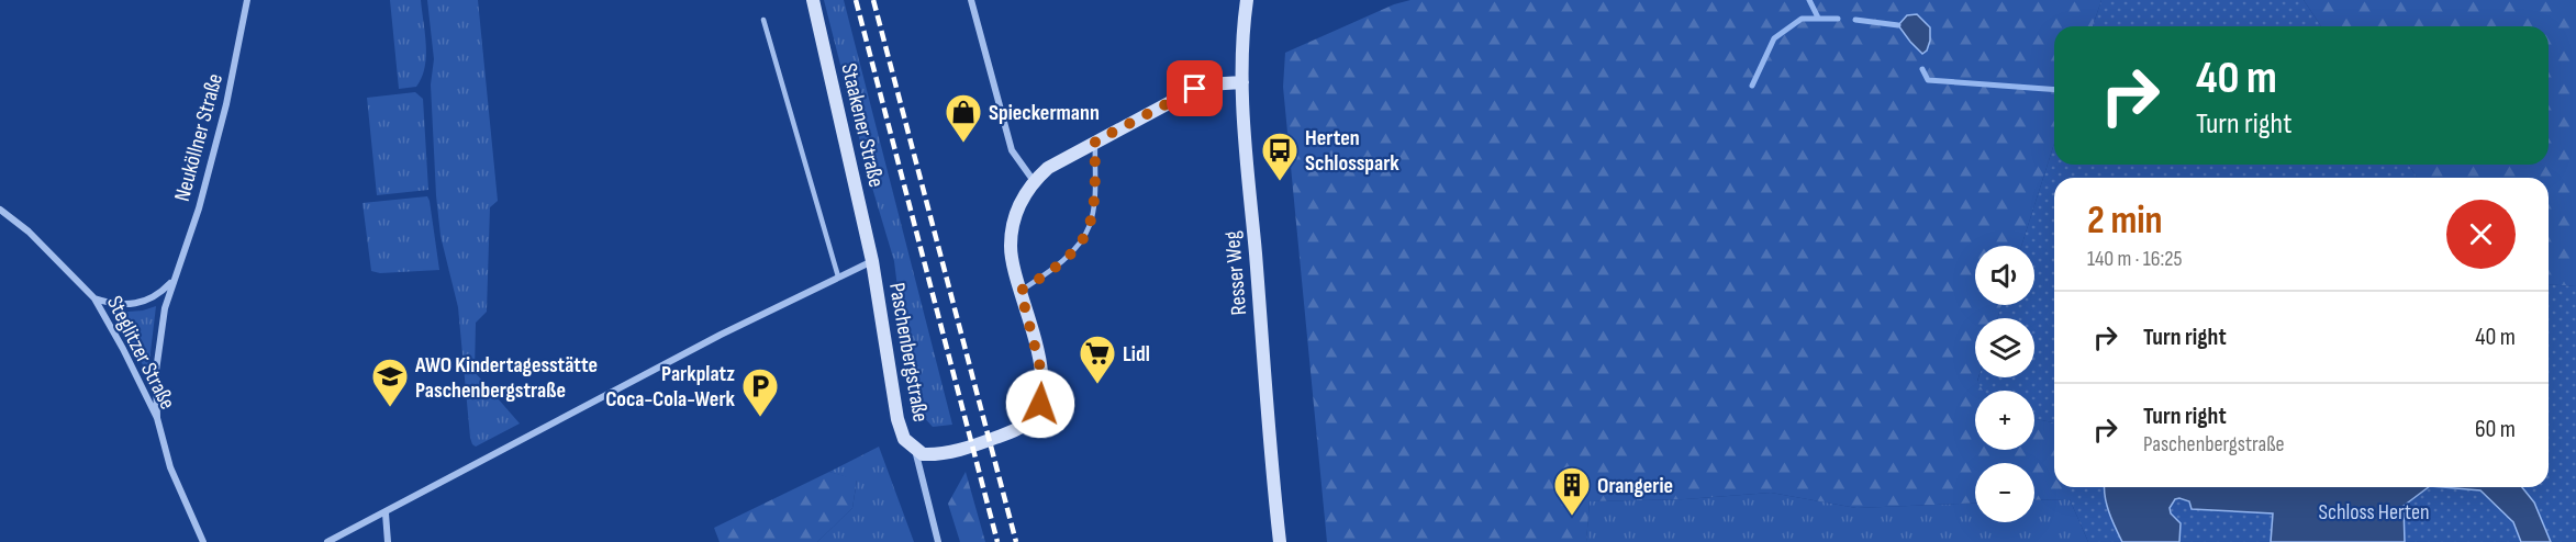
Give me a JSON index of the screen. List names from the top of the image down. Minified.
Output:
{"streets":{"street":["Staakener Straße","Neuköllner Straße","Resser Weg","Steglitzer Straße","Paschenbergstraße"]},"crossings":[["Staakener Straße","Paschenbergstraße"],["Neuköllner Straße","Steglitzer Straße"],["Resser Weg","Paschenbergstraße"]],"parks":["Schloss Herten"],"places":{"shop":["Spieckermann"],"bus stop":["Herten Schlosspark"],"supermarket":["Lidl"],"school or university":["AWO Kindertagesstätte Paschenbergstraße"],"parking":["Parkplatz Coca-Cola-Werk"],"building":["Orangerie"]},"page":{"turn":["40 m","Turn right"],"heading":["2 min","140 m · 16:25"],"map_buttons":["+","−"],"list":[{"name":"Turn right","value":"40 m"},{"name":"Turn right","note":"Paschenbergstraße","value":"60 m"}]}}
